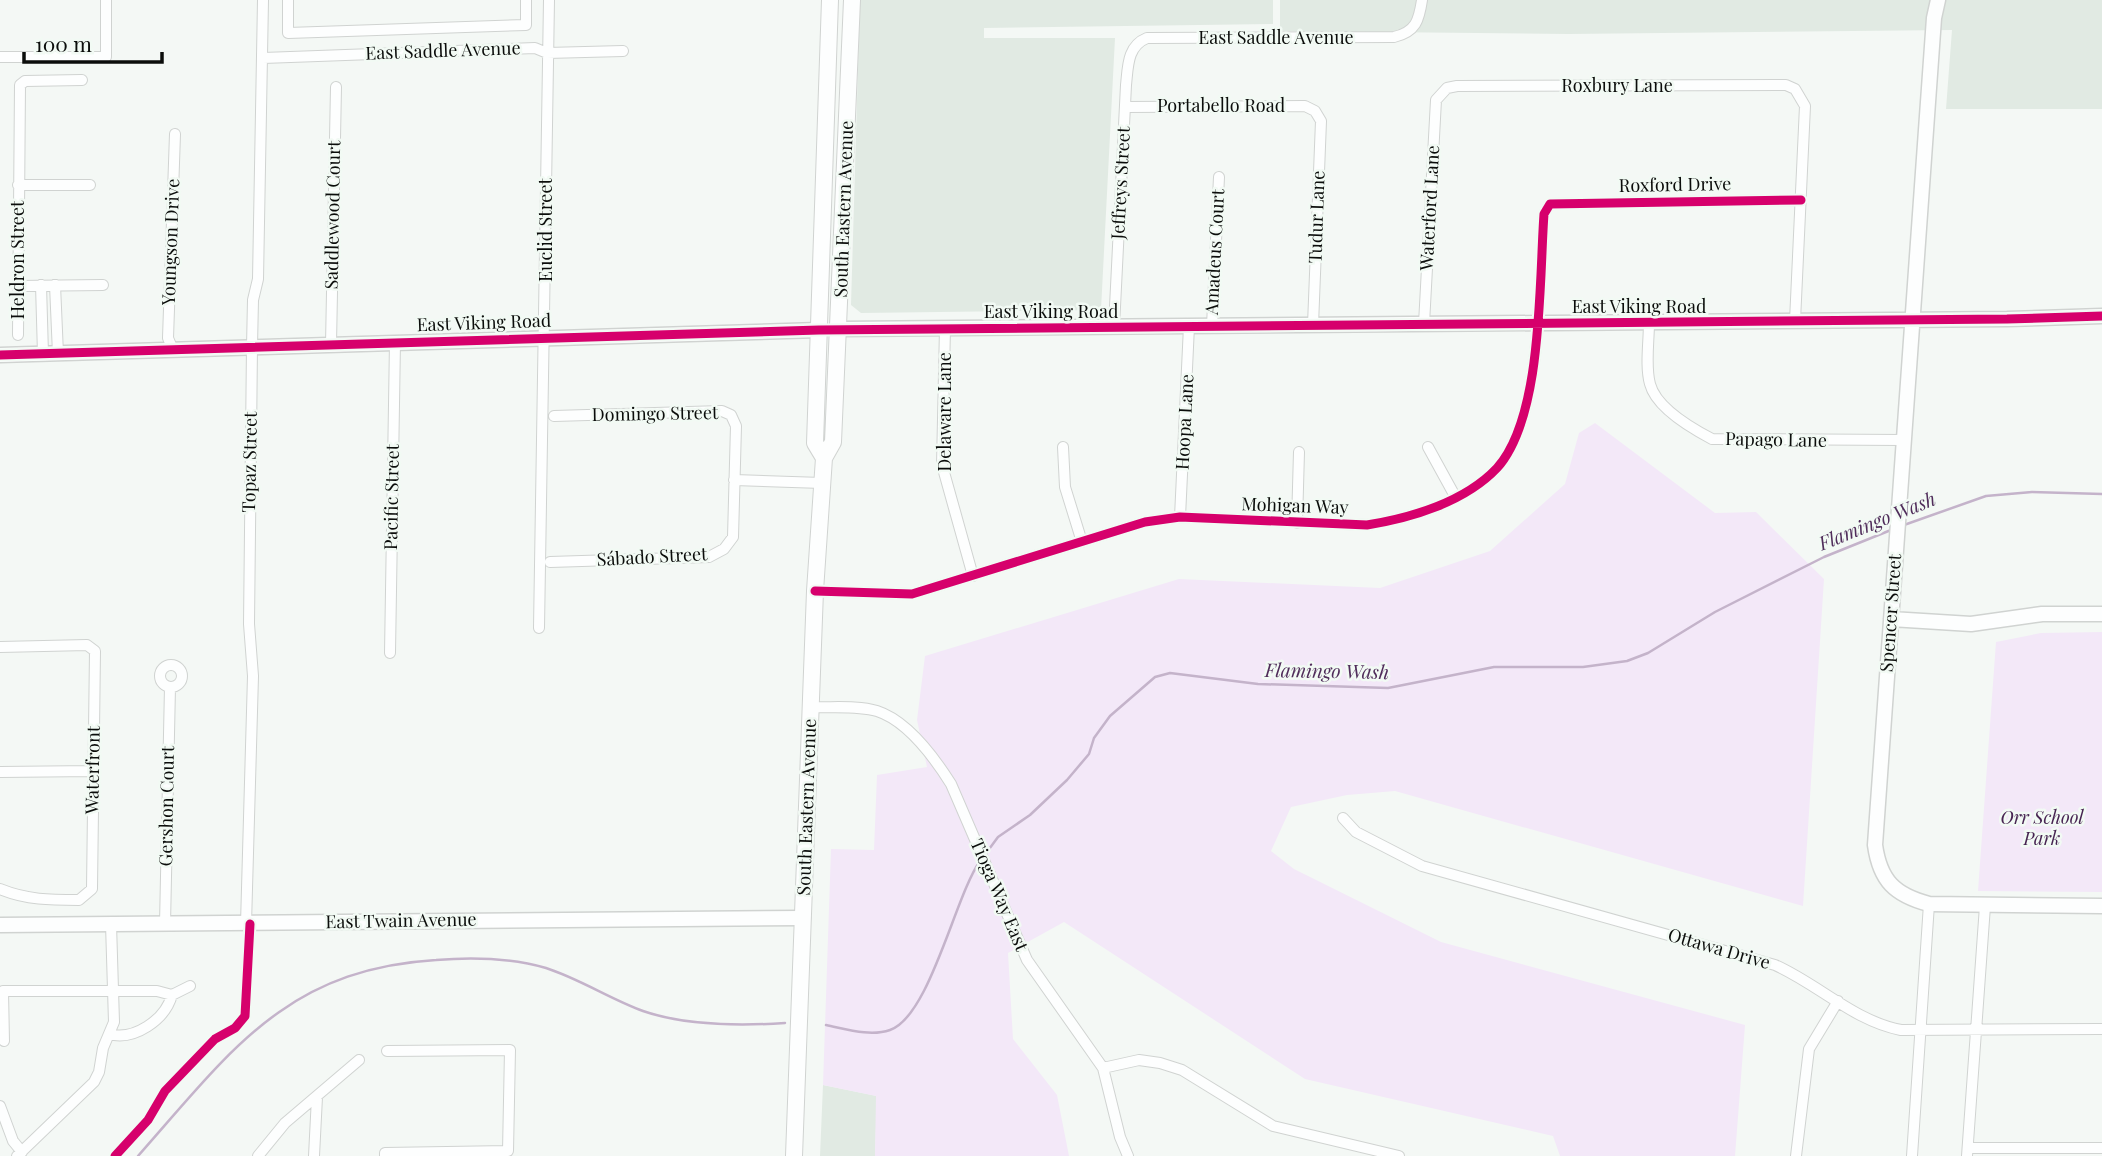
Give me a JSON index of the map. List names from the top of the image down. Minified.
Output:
{"streets":{"main road":["South Eastern Avenue"],"street":["East Saddle Avenue","Roxbury Lane","Portabello Road","Jeffreys Street","Roxford Drive","Waterford Lane","Saddlewood Court","Tudur Lane","Euclid Street","Youngson Drive","Amadeus Court","Heldron Street","East Viking Road","Delaware Lane","Domingo Street","Hoopa Lane","Papago Lane","Topaz Street","Pacific Street","Mohigan Way","Sábado Street","Spencer Street","Waterfront","Gershon Court","Tioga Way East","East Twain Avenue","Ottawa Drive"]},"crossings":[["East Saddle Avenue","Jeffreys Street"],["East Saddle Avenue","Euclid Street"],["East Saddle Avenue","Topaz Street"],["Roxbury Lane","Roxford Drive"],["Roxbury Lane","Waterford Lane"],["Portabello Road","Jeffreys Street"],["Portabello Road","Tudur Lane"],["Jeffreys Street","East Viking Road"],["Roxford Drive","Mohigan Way"],["Waterford Lane","East Viking Road"],["South Eastern Avenue","East Viking Road"],["South Eastern Avenue","Mohigan Way"],["South Eastern Avenue","Tioga Way East"],["South Eastern Avenue","East Twain Avenue"],["Saddlewood Court","East Viking Road"],["Tudur Lane","East Viking Road"],["Euclid Street","East Viking Road"],["Youngson Drive","East Viking Road"],["Amadeus Court","East Viking Road"],["East Viking Road","Delaware Lane"],["East Viking Road","Hoopa Lane"],["East Viking Road","Papago Lane"],["East Viking Road","Topaz Street"],["East Viking Road","Pacific Street"],["East Viking Road","Mohigan Way"],["East Viking Road","Spencer Street"],["Delaware Lane","Mohigan Way"],["Domingo Street","Sábado Street"],["Hoopa Lane","Mohigan Way"],["Papago Lane","Spencer Street"],["Topaz Street","East Twain Avenue"],["Gershon Court","East Twain Avenue"]],"water":["Flamingo Wash"],"parks":["Orr School Park"],"scale_bar":"100 m"}
